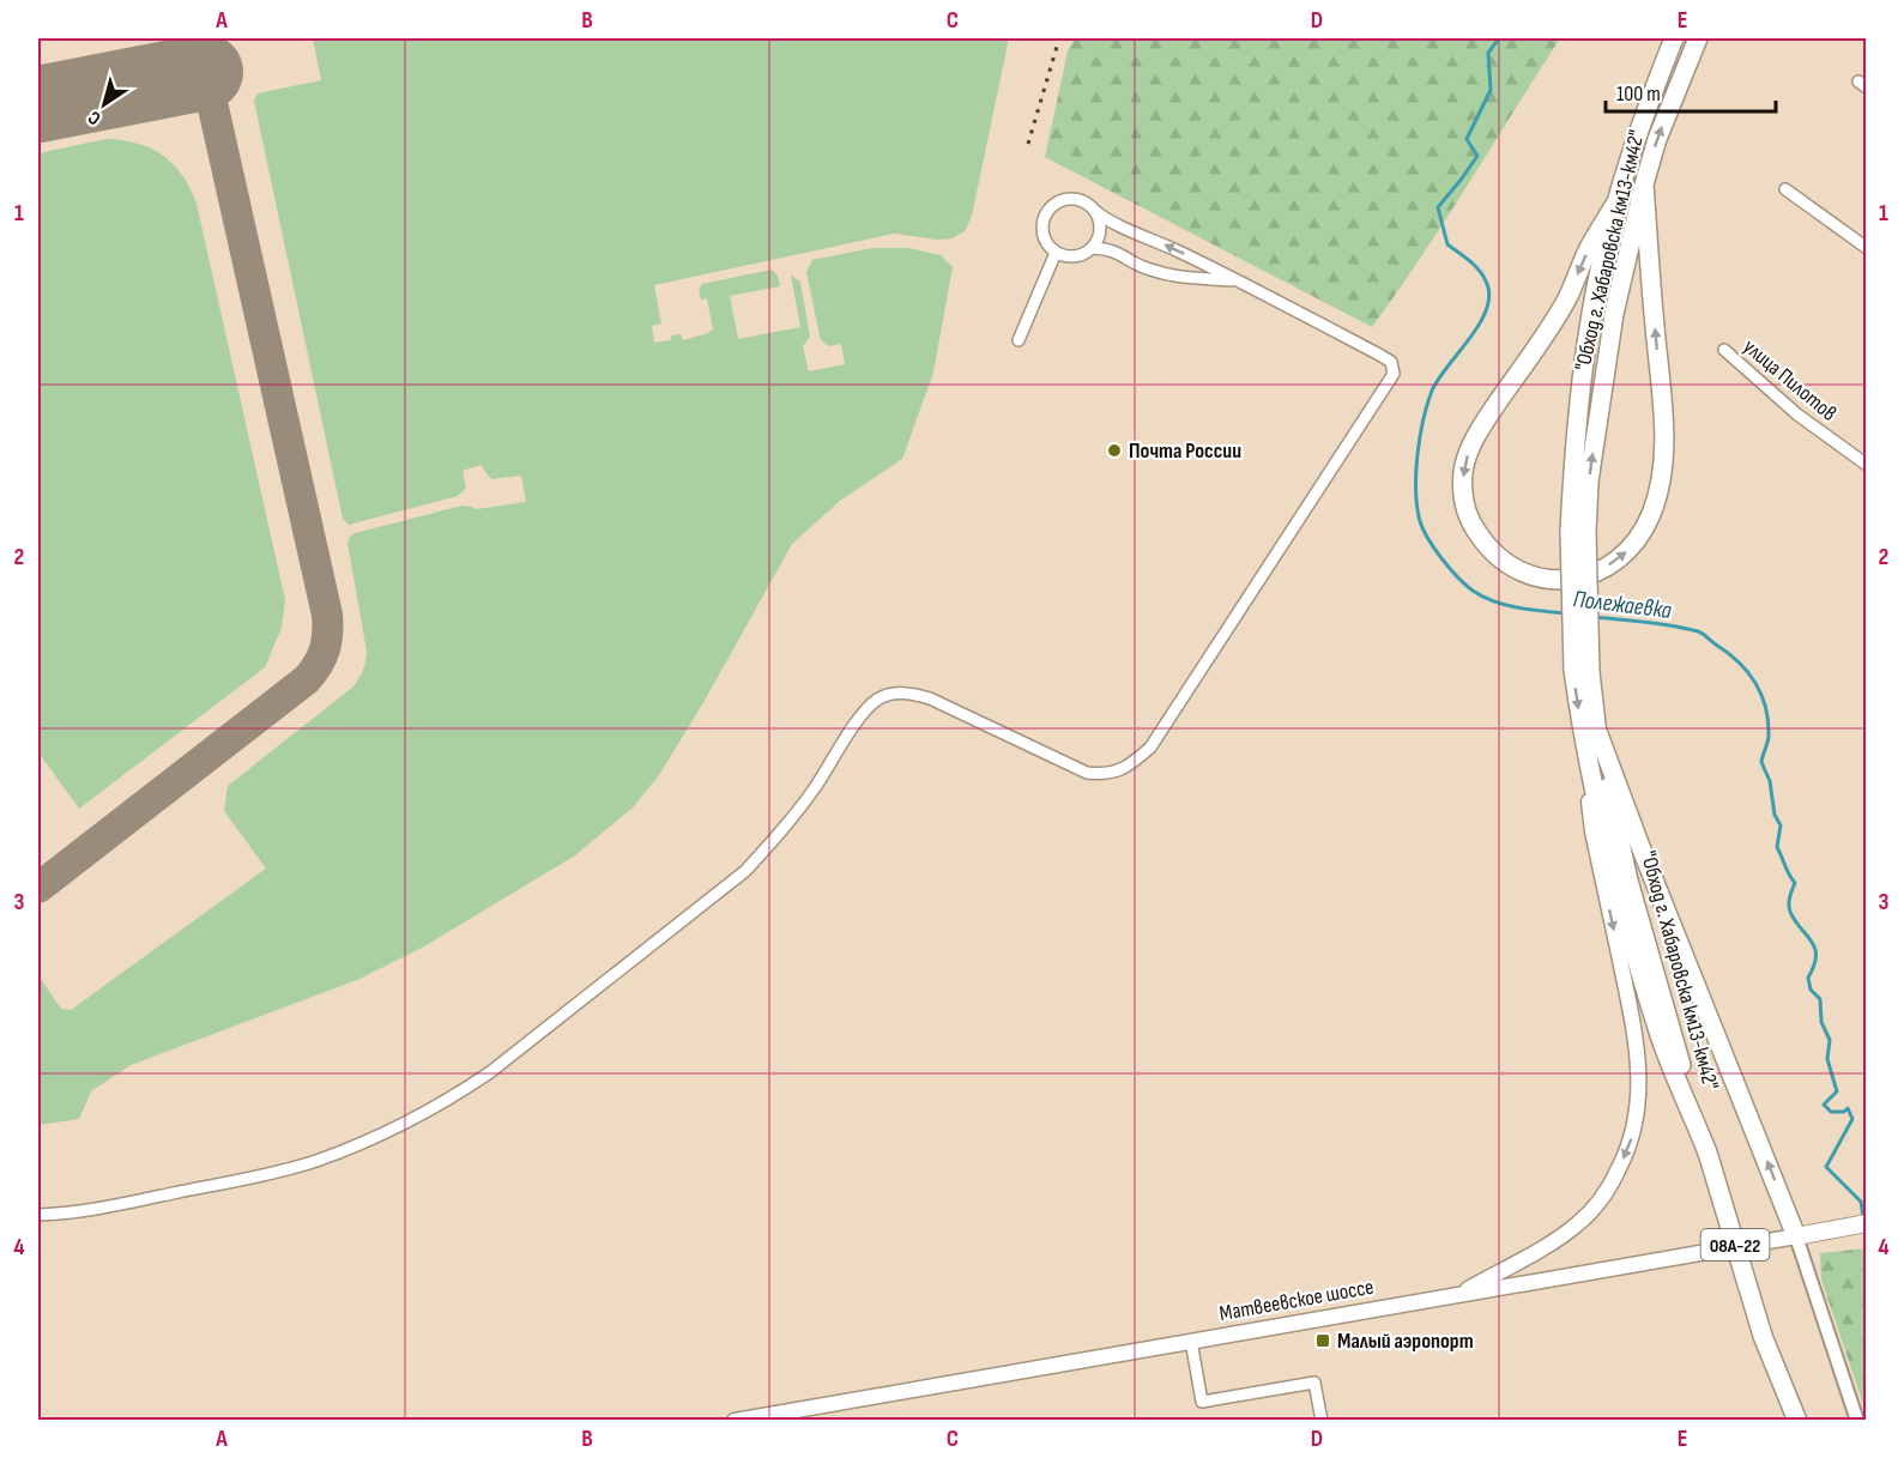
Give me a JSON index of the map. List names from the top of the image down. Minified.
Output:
{"streets":{"highway":["\"Обход г. Хабаровска км13-км42\"","08А-22"],"main road":["Матвеевское шоссе"],"street":["улица Пилотов"]},"water":["Полежаевка"],"places":{"other":["Почта России"],"transit":["Малый аэропорт"]},"scale_bar":"100 m","north":"bottom left","grid":{"columns":["A","B","C","D","E"],"rows":["1","2","3","4"]}}
